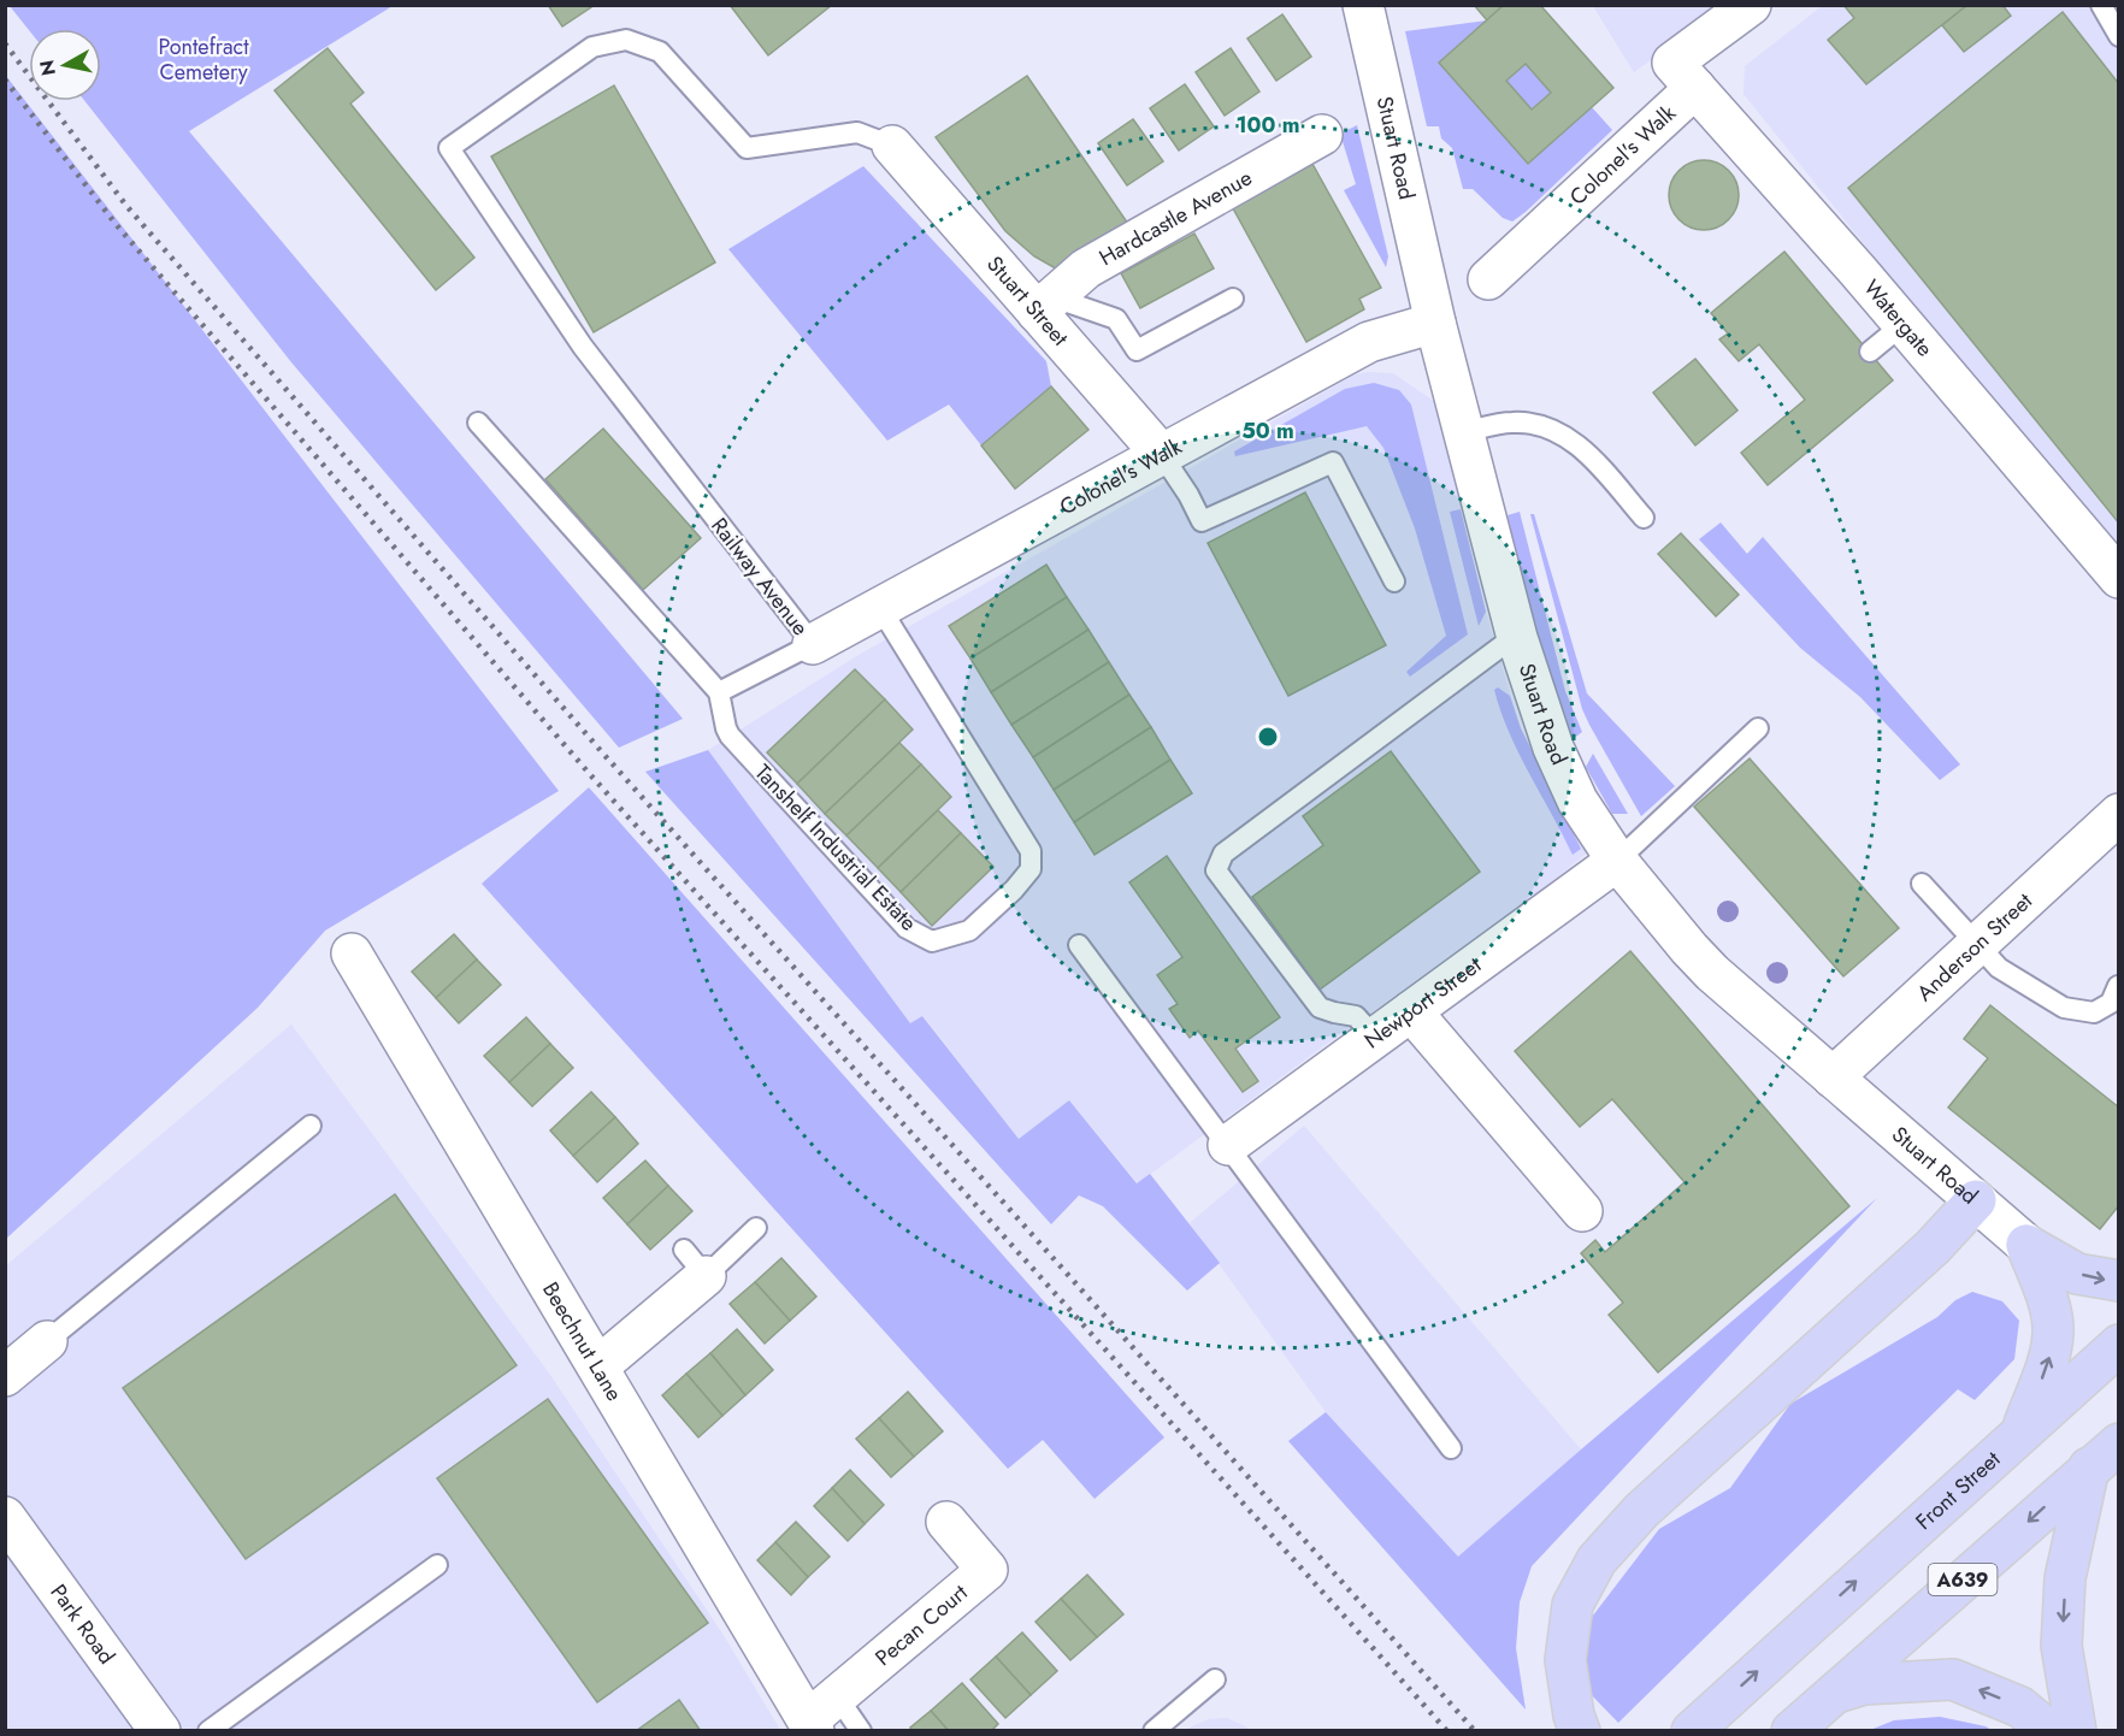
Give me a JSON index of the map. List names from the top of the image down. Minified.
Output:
{"streets":{"main road":["Front Street","A639"],"street":["Stuart Road","Colonel's Walk","Hardcastle Avenue","Stuart Street","Watergate","Anderson Street","Newport Street","Beechnut Lane","Park Road","Pecan Court"],"lane":["Railway Avenue","Tanshelf Industrial Estate"]},"crossings":[["Stuart Road","Colonel's Walk"],["Stuart Road","Anderson Street"],["Stuart Road","Newport Street"],["Colonel's Walk","Stuart Street"],["Colonel's Walk","Watergate"],["Colonel's Walk","Railway Avenue"],["Colonel's Walk","Tanshelf Industrial Estate"],["Hardcastle Avenue","Stuart Street"],["Stuart Street","Railway Avenue"],["Beechnut Lane","Pecan Court"]],"parks":["Pontefract Cemetery"],"north":"left","rings":["100 m","50 m"]}
